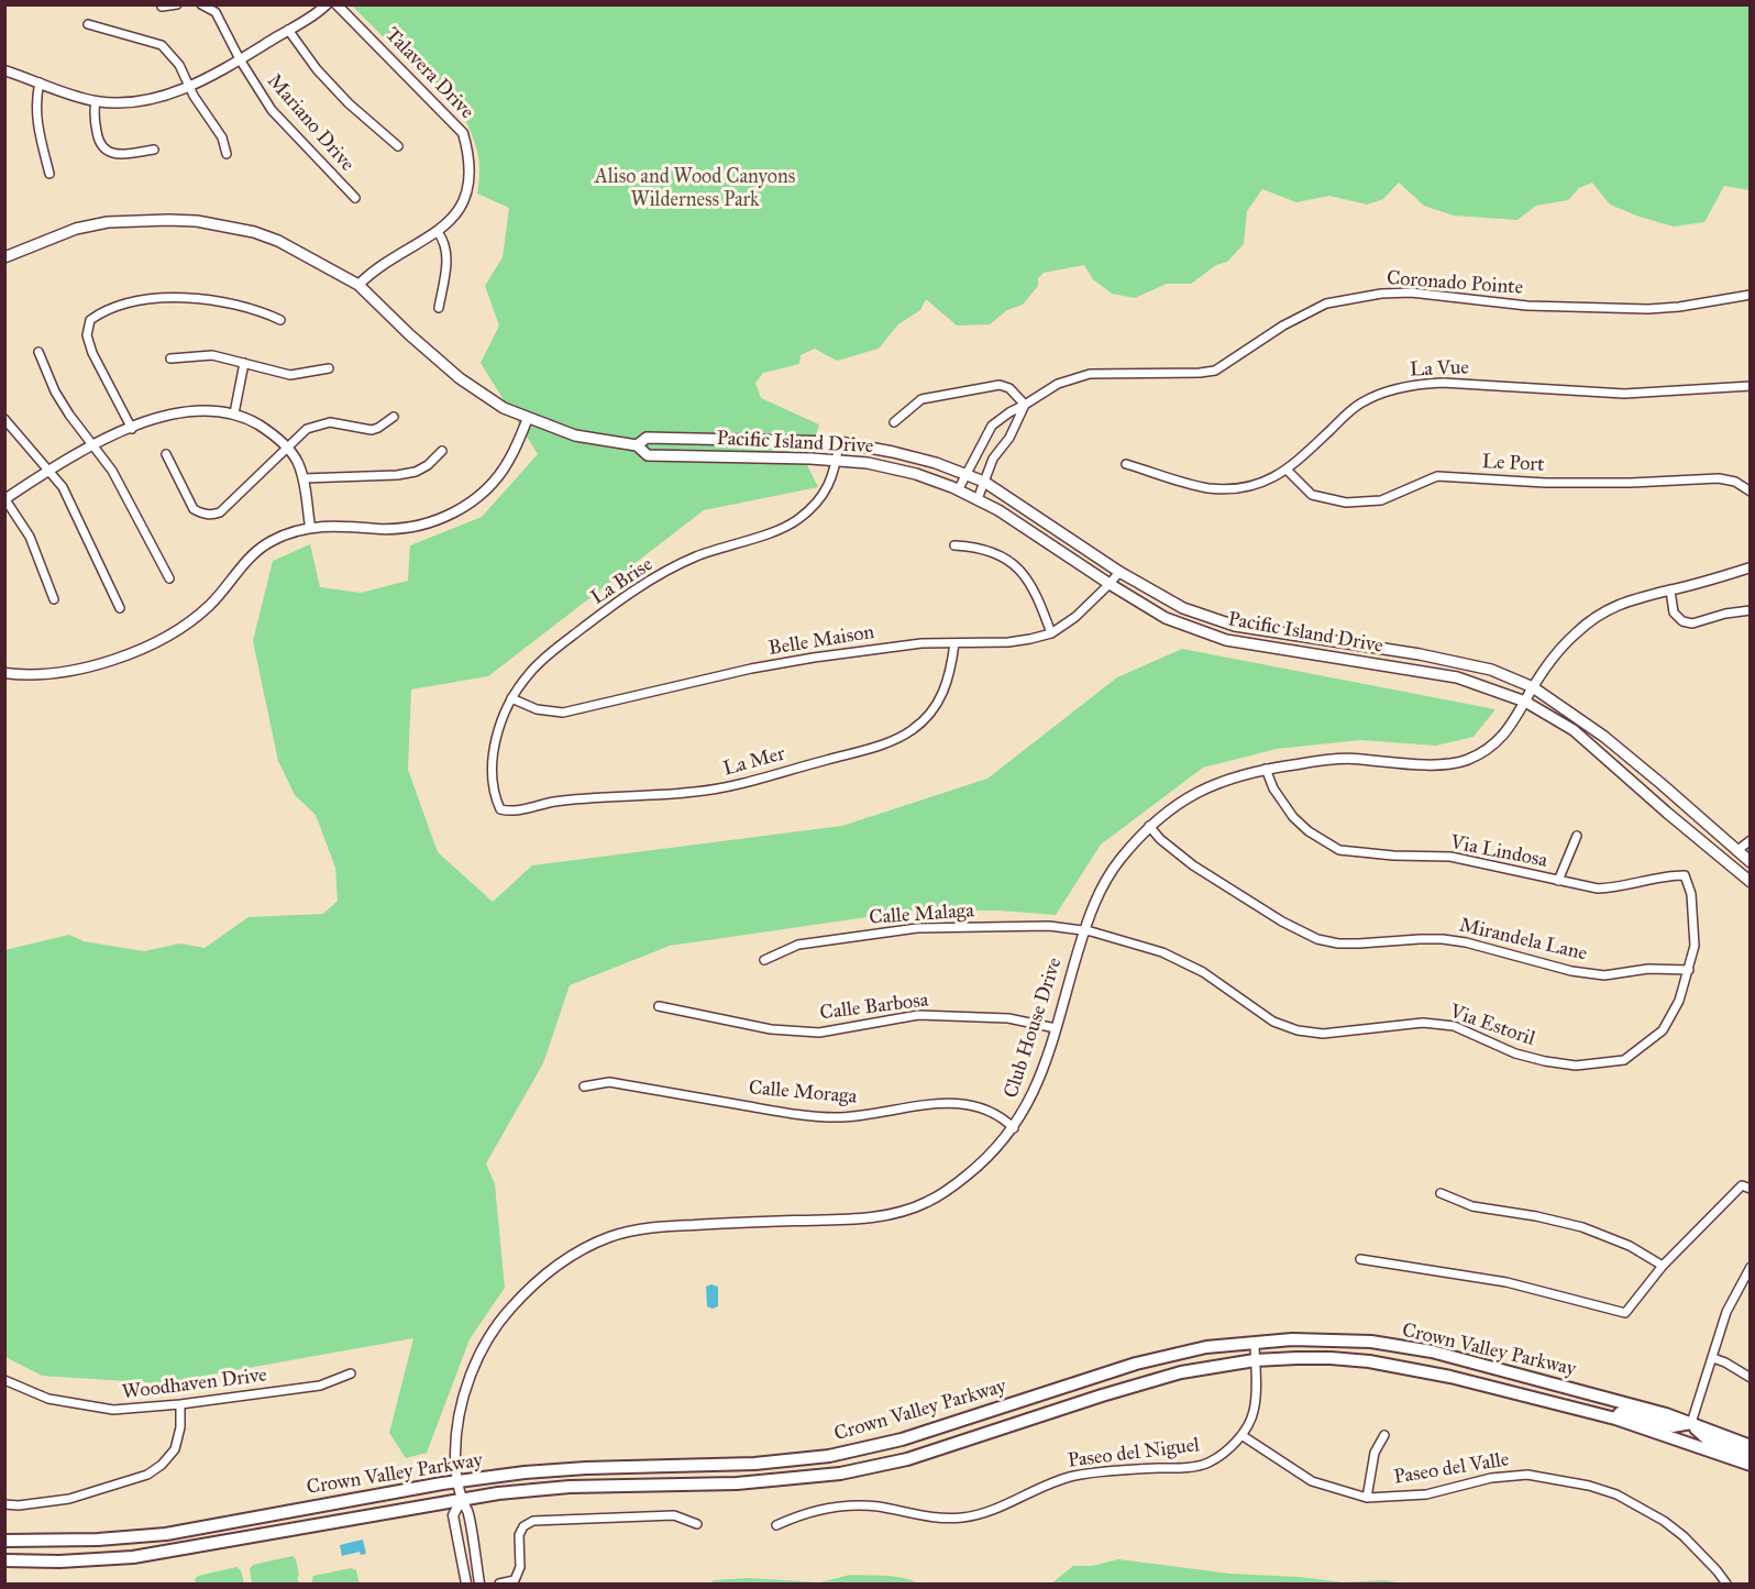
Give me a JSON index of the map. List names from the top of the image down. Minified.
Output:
{"streets":{"main road":["Pacific Island Drive","Crown Valley Parkway"],"street":["Talavera Drive","Mariano Drive","Coronado Pointe","La Vue","Le Port","La Brise","Belle Maison","La Mer","Via Lindosa","Calle Malaga","Mirandela Lane","Calle Barbosa","Via Estoril","Club House Drive","Calle Moraga","Woodhaven Drive","Paseo del Niguel","Paseo del Valle"]},"crossings":[["Talavera Drive","Pacific Island Drive"],["Coronado Pointe","Pacific Island Drive"],["La Vue","Le Port"],["Pacific Island Drive","La Brise"],["Pacific Island Drive","Belle Maison"],["Pacific Island Drive","Club House Drive"],["La Brise","Belle Maison"],["La Brise","La Mer"],["Belle Maison","La Mer"],["Via Lindosa","Via Estoril"],["Via Lindosa","Club House Drive"],["Calle Malaga","Via Estoril"],["Calle Malaga","Club House Drive"],["Mirandela Lane","Via Estoril"],["Mirandela Lane","Club House Drive"],["Calle Barbosa","Club House Drive"],["Via Estoril","Club House Drive"],["Club House Drive","Calle Moraga"],["Club House Drive","Crown Valley Parkway"],["Crown Valley Parkway","Paseo del Niguel"],["Paseo del Niguel","Paseo del Valle"]],"parks":["Aliso and Wood Canyons Wilderness Park"]}
